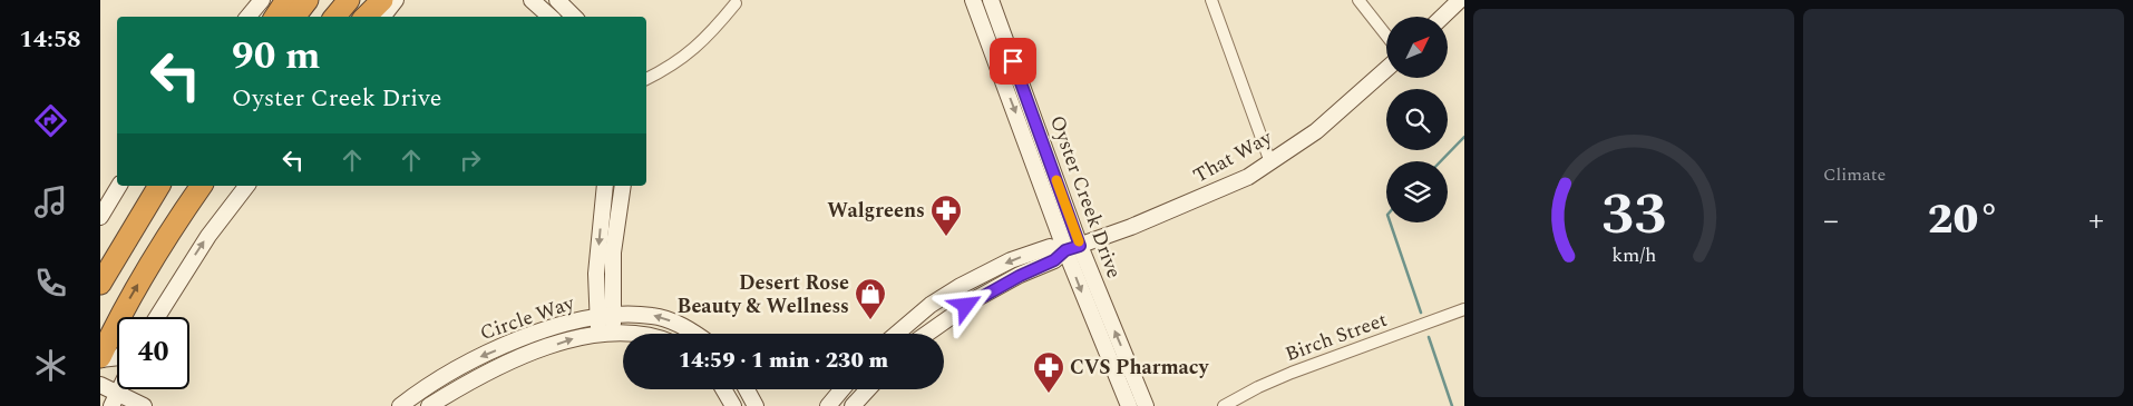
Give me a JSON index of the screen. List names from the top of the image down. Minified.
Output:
{"streets":{"street":["That Way","Oyster Creek Drive","Circle Way","Birch Street"]},"crossings":[["That Way","Oyster Creek Drive"]],"places":{"pharmacy":["Walgreens","CVS Pharmacy"],"shop":["Desert Rose Beauty & Wellness"]},"north":"top right","page":{"tabs":"14:58","tile":"Climate","turn":["90 m","Oyster Creek Drive"],"heat":["−","20°","+"],"limit":"40","trip":"14:59 · 1 min · 230 m","gauge":["33","km/h"]}}
